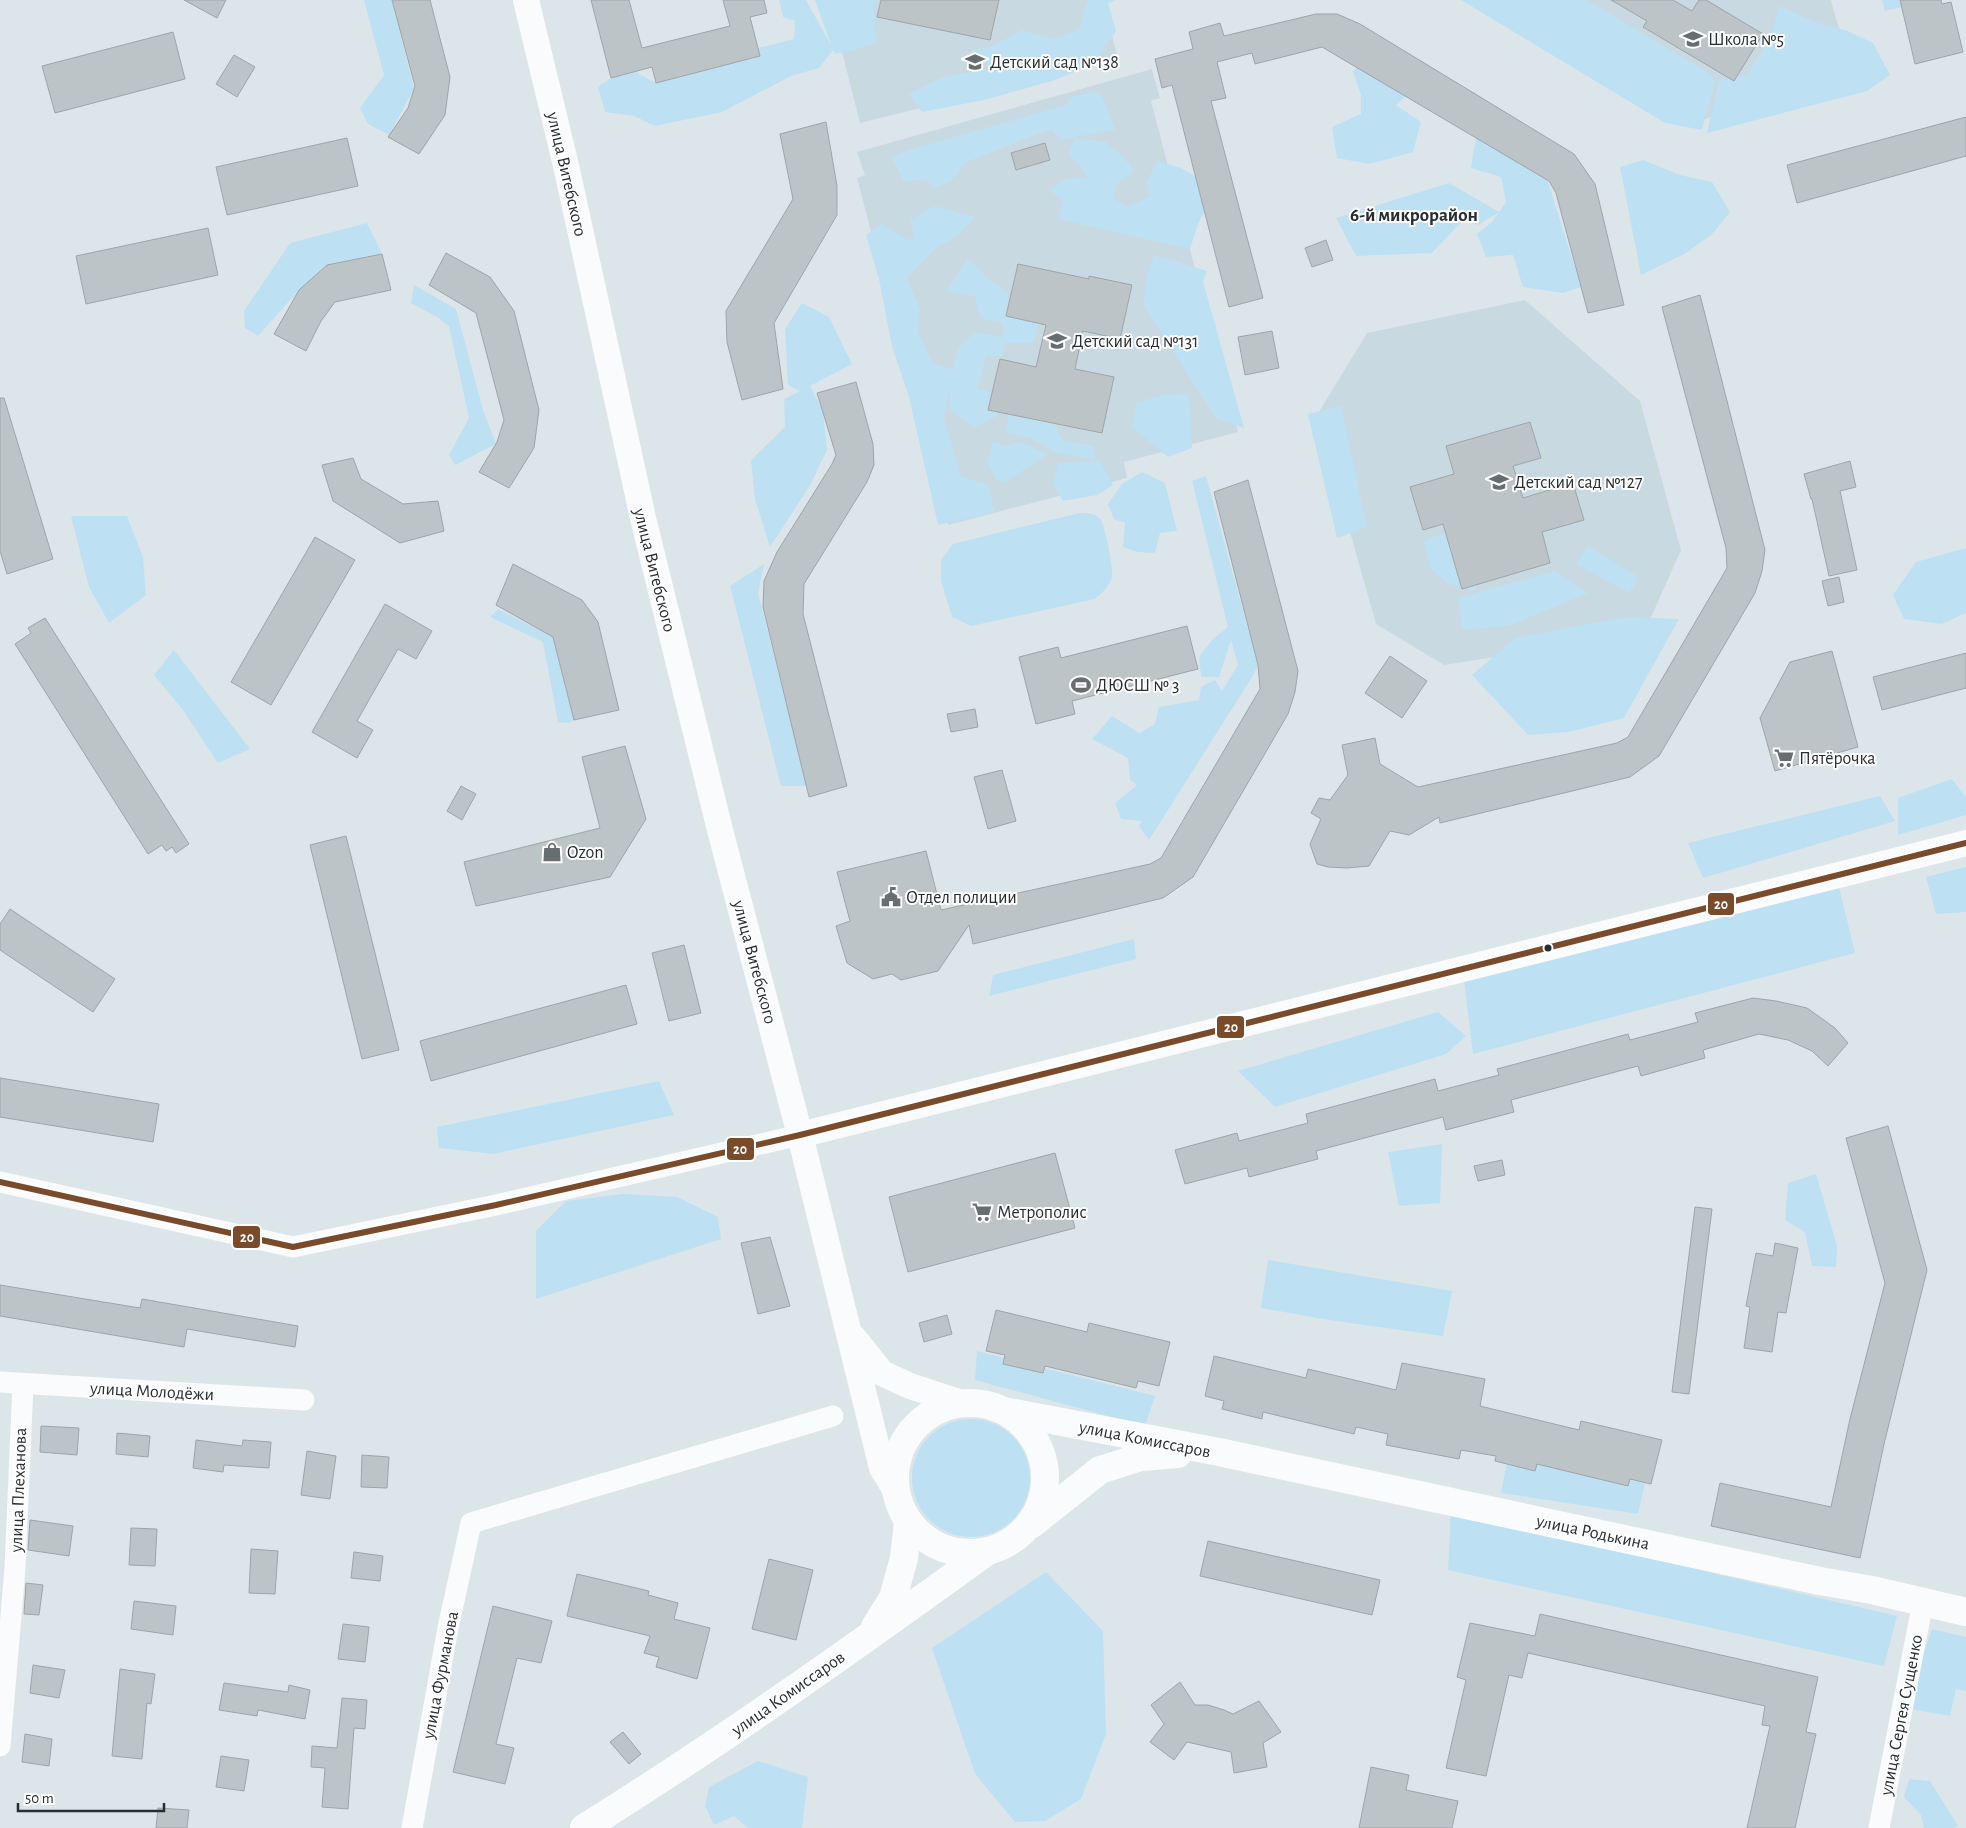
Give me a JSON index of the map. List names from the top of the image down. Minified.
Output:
{"streets":{"main road":["улица Комиссаров","улица Родькина"],"street":["улица Витебского","улица Молодёжи","улица Плеханова","улица Фурманова","улица Сергея Сущенко"]},"crossings":[["улица Витебского","улица Комиссаров"],["улица Молодёжи","улица Плеханова"],["улица Комиссаров","улица Родькина"],["улица Родькина","улица Сергея Сущенко"]],"districts":["6-й микрорайон"],"places":{"school or university":["Школа №5","Детский сад №138","Детский сад №131","Детский сад №127"],"sports":["ДЮСШ № 3"],"supermarket":["Пятёрочка","Метрополис"],"shop":["Ozon"],"public building":["Отдел полиции"]},"lines":["transit line 20"],"scale_bar":"50 m"}
